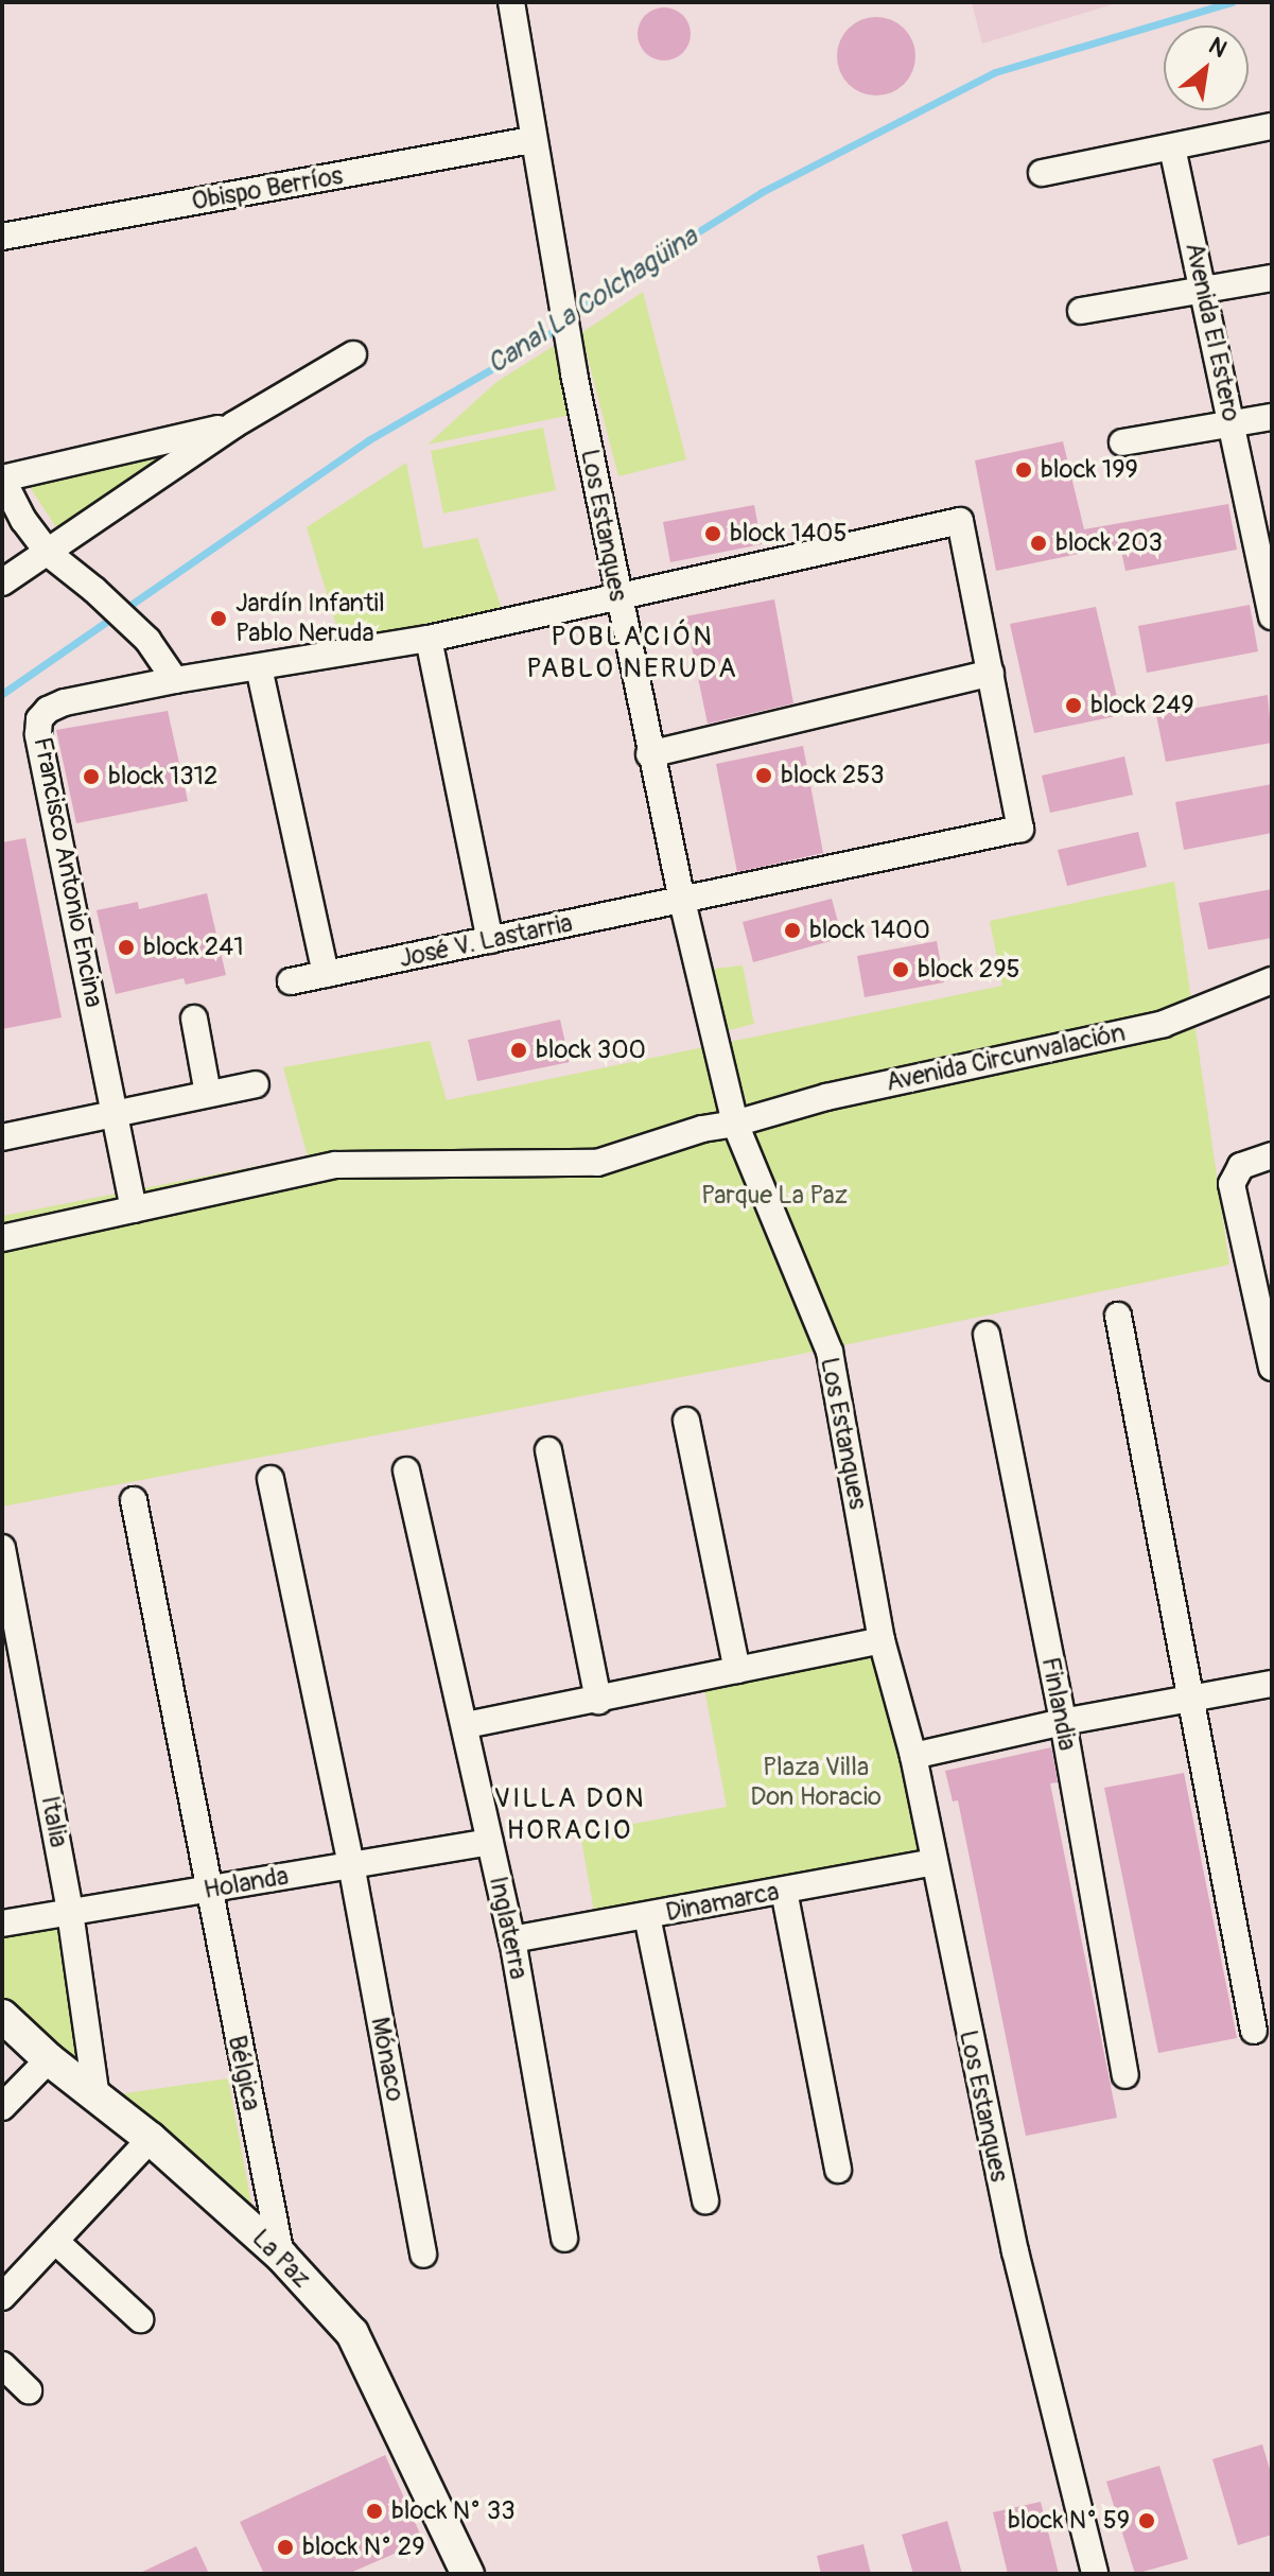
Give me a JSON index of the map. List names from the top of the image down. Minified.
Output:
{"streets":{"street":["Obispo Berríos","Avenida El Estero","Los Estanques","Francisco Antonio Encina","José V. Lastarria","Avenida Circunvalación","Finlandia","Italia","Holanda","Dinamarca","Inglaterra","Mónaco","Bélgica","La Paz"]},"crossings":[["Obispo Berríos","Los Estanques"],["Los Estanques","Francisco Antonio Encina"],["Los Estanques","José V. Lastarria"],["Los Estanques","Avenida Circunvalación"],["Los Estanques","Dinamarca"],["Francisco Antonio Encina","José V. Lastarria"],["Francisco Antonio Encina","Avenida Circunvalación"],["Italia","Holanda"],["Italia","La Paz"],["Holanda","Inglaterra"],["Holanda","Mónaco"],["Holanda","Bélgica"],["Dinamarca","Inglaterra"],["Bélgica","La Paz"]],"districts":["POBLACIÓN PABLO NERUDA","VILLA DON HORACIO"],"water":["Canal La Colchagüina"],"parks":["Parque La Paz","Plaza Villa Don Horacio"],"places":["block 199","block 1405","block 203","Jardín Infantil Pablo Neruda","block 249","block 253","block 1312","block 1400","block 241","block 295","block 300","block N° 33","block N° 59","block N° 29"],"north":"top right"}
